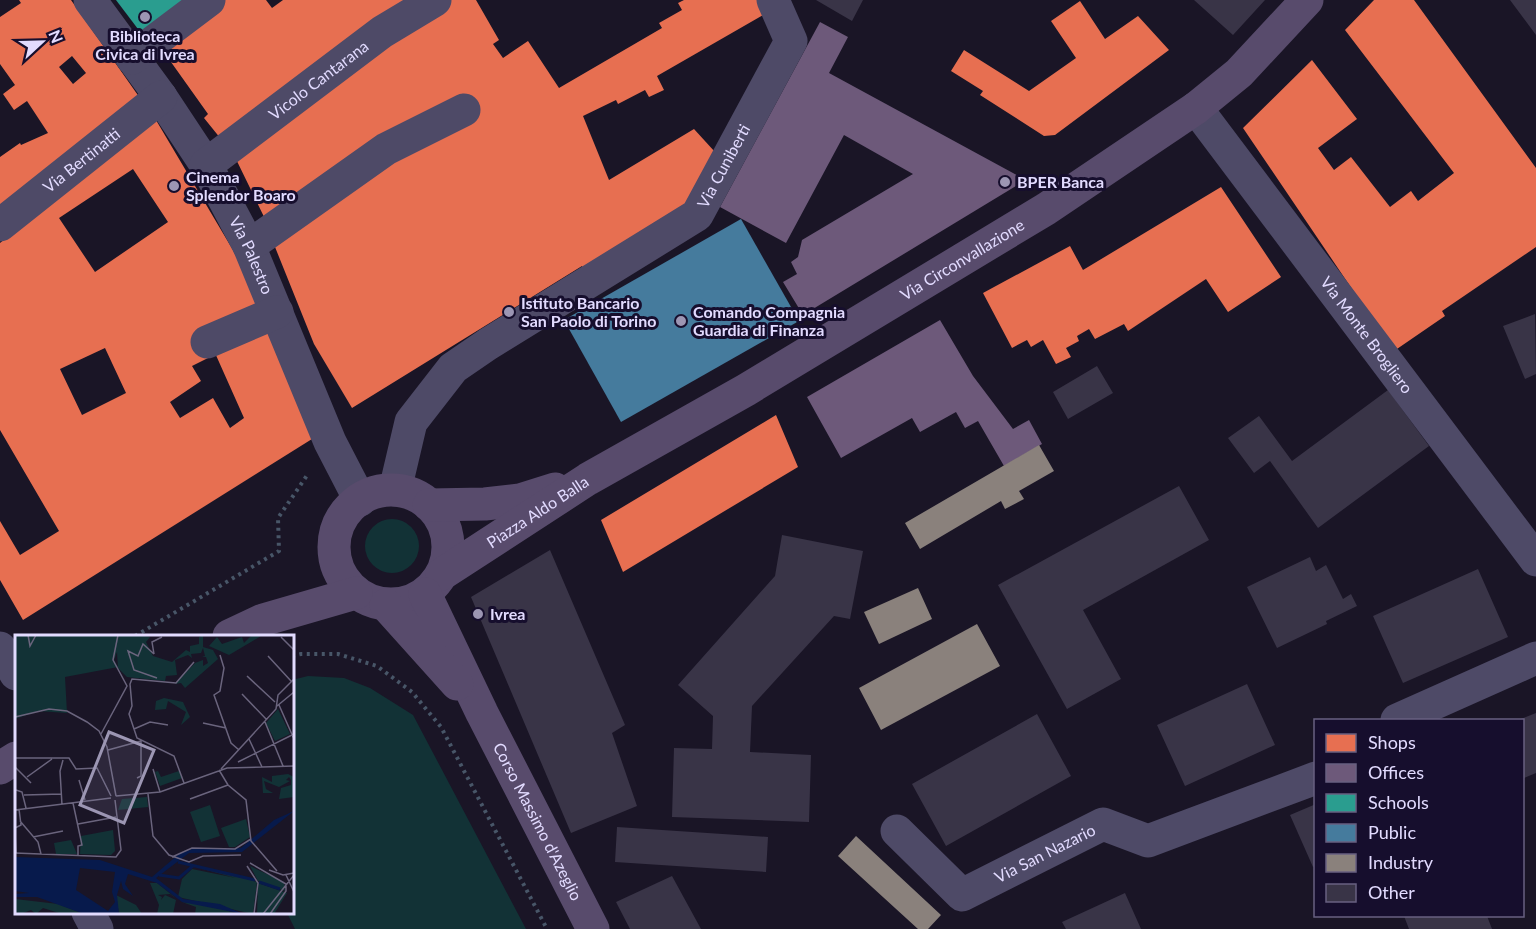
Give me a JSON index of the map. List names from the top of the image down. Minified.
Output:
{"streets":{"main road":["Via Circonvallazione","Piazza Aldo Balla","Corso Massimo d'Azeglio"],"street":["Vicolo Cantarana","Via Bertinatti","Via Cuniberti","Via Palestro","Via Monte Brogliero","Via San Nazario"]},"crossings":[["Vicolo Cantarana","Via Palestro"],["Via Bertinatti","Via Palestro"],["Via Cuniberti","Via Palestro"],["Via Cuniberti","Piazza Aldo Balla"],["Via Cuniberti","Corso Massimo d'Azeglio"],["Via Palestro","Piazza Aldo Balla"],["Via Palestro","Corso Massimo d'Azeglio"],["Via Circonvallazione","Via Monte Brogliero"],["Via Circonvallazione","Piazza Aldo Balla"],["Piazza Aldo Balla","Corso Massimo d'Azeglio"]],"places":["Biblioteca Civica di Ivrea","BPER Banca","Cinema Splendor Boaro","Istituto Bancario San Paolo di Torino","Comando Compagnia Guardia di Finanza","Ivrea"],"legend":["Shops","Offices","Schools","Public","Industry","Other"],"north":"right"}
